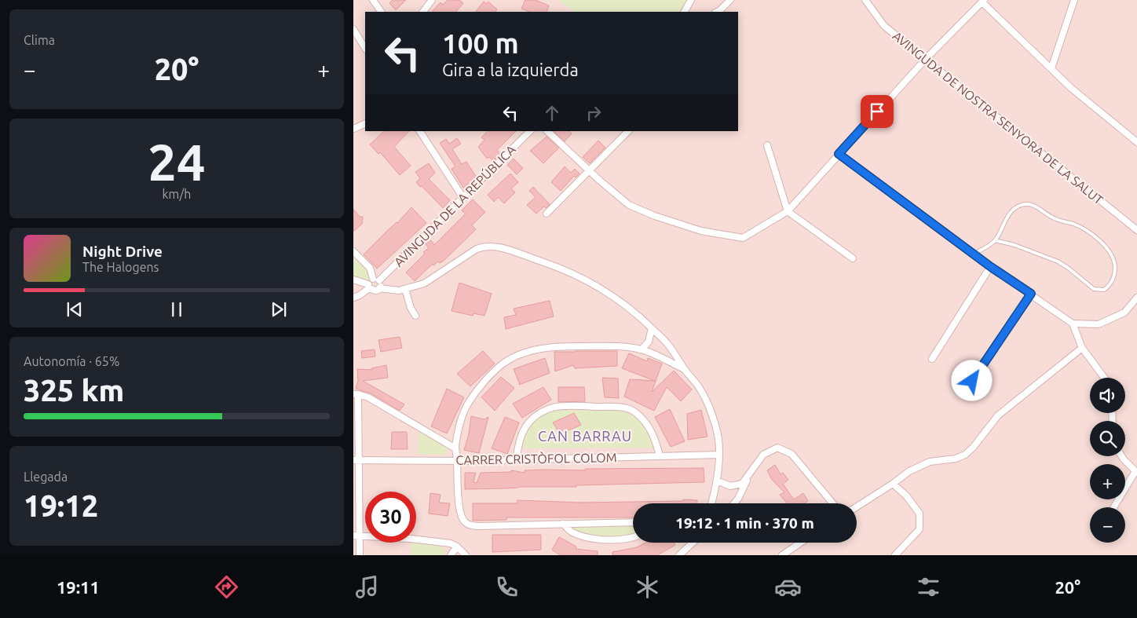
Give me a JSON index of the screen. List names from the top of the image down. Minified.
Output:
{"streets":{"street":["AVINGUDA DE NOSTRA SENYORA DE LA SALUT","AVINGUDA DE LA REPÚBLICA","CARRER CRISTÒFOL COLOM"]},"districts":["CAN BARRAU"],"page":{"tile":["Clima",["24","km/h"],["Autonomía · 65%","325 km"],["Llegada","19:12"]],"turn":["100 m","Gira a la izquierda"],"heat":["−","20°","+"],"song":["Night Drive","The Halogens"],"map_buttons":["+","−"],"limit":"30","trip":"19:12 · 1 min · 370 m","tabs":["19:11","20°"]}}
